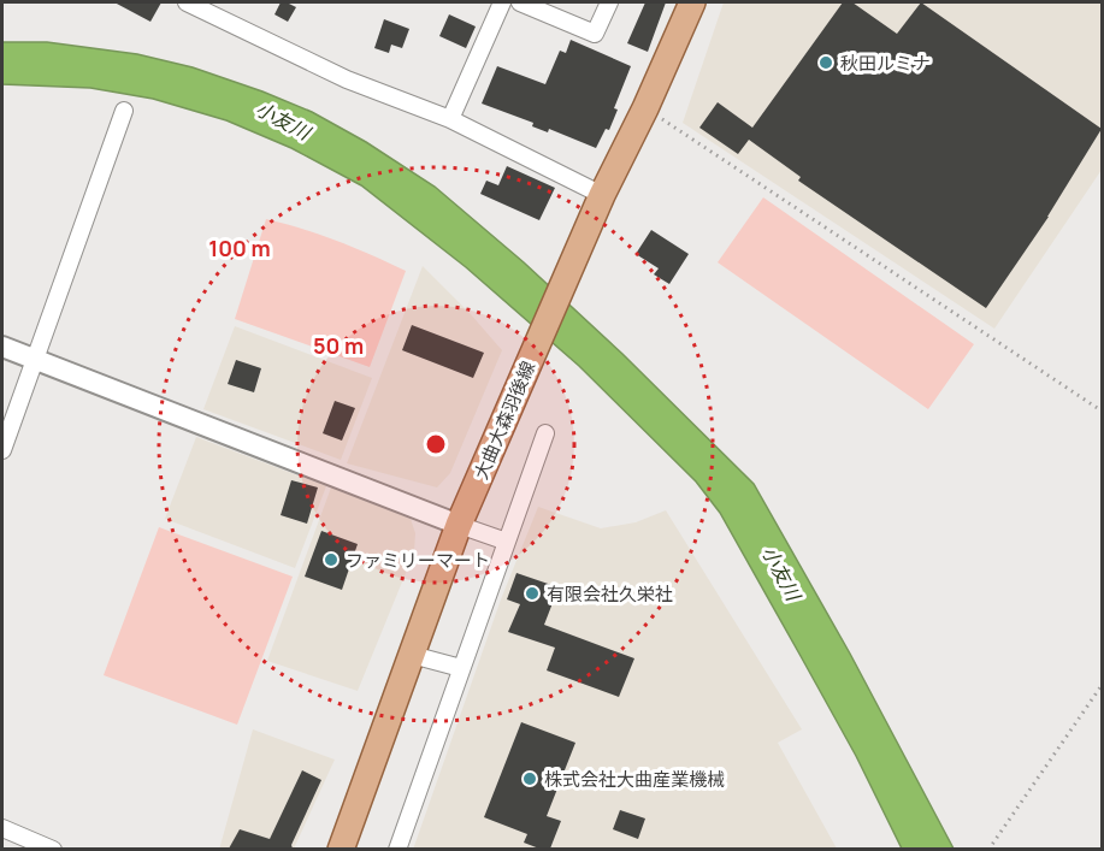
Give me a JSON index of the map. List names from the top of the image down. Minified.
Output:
{"streets":{"main road":["大曲大森羽後線"]},"water":["小友川"],"places":["秋田ルミナ","ファミリーマート","有限会社久栄社","株式会社大曲産業機械"],"rings":["100 m","50 m"]}
